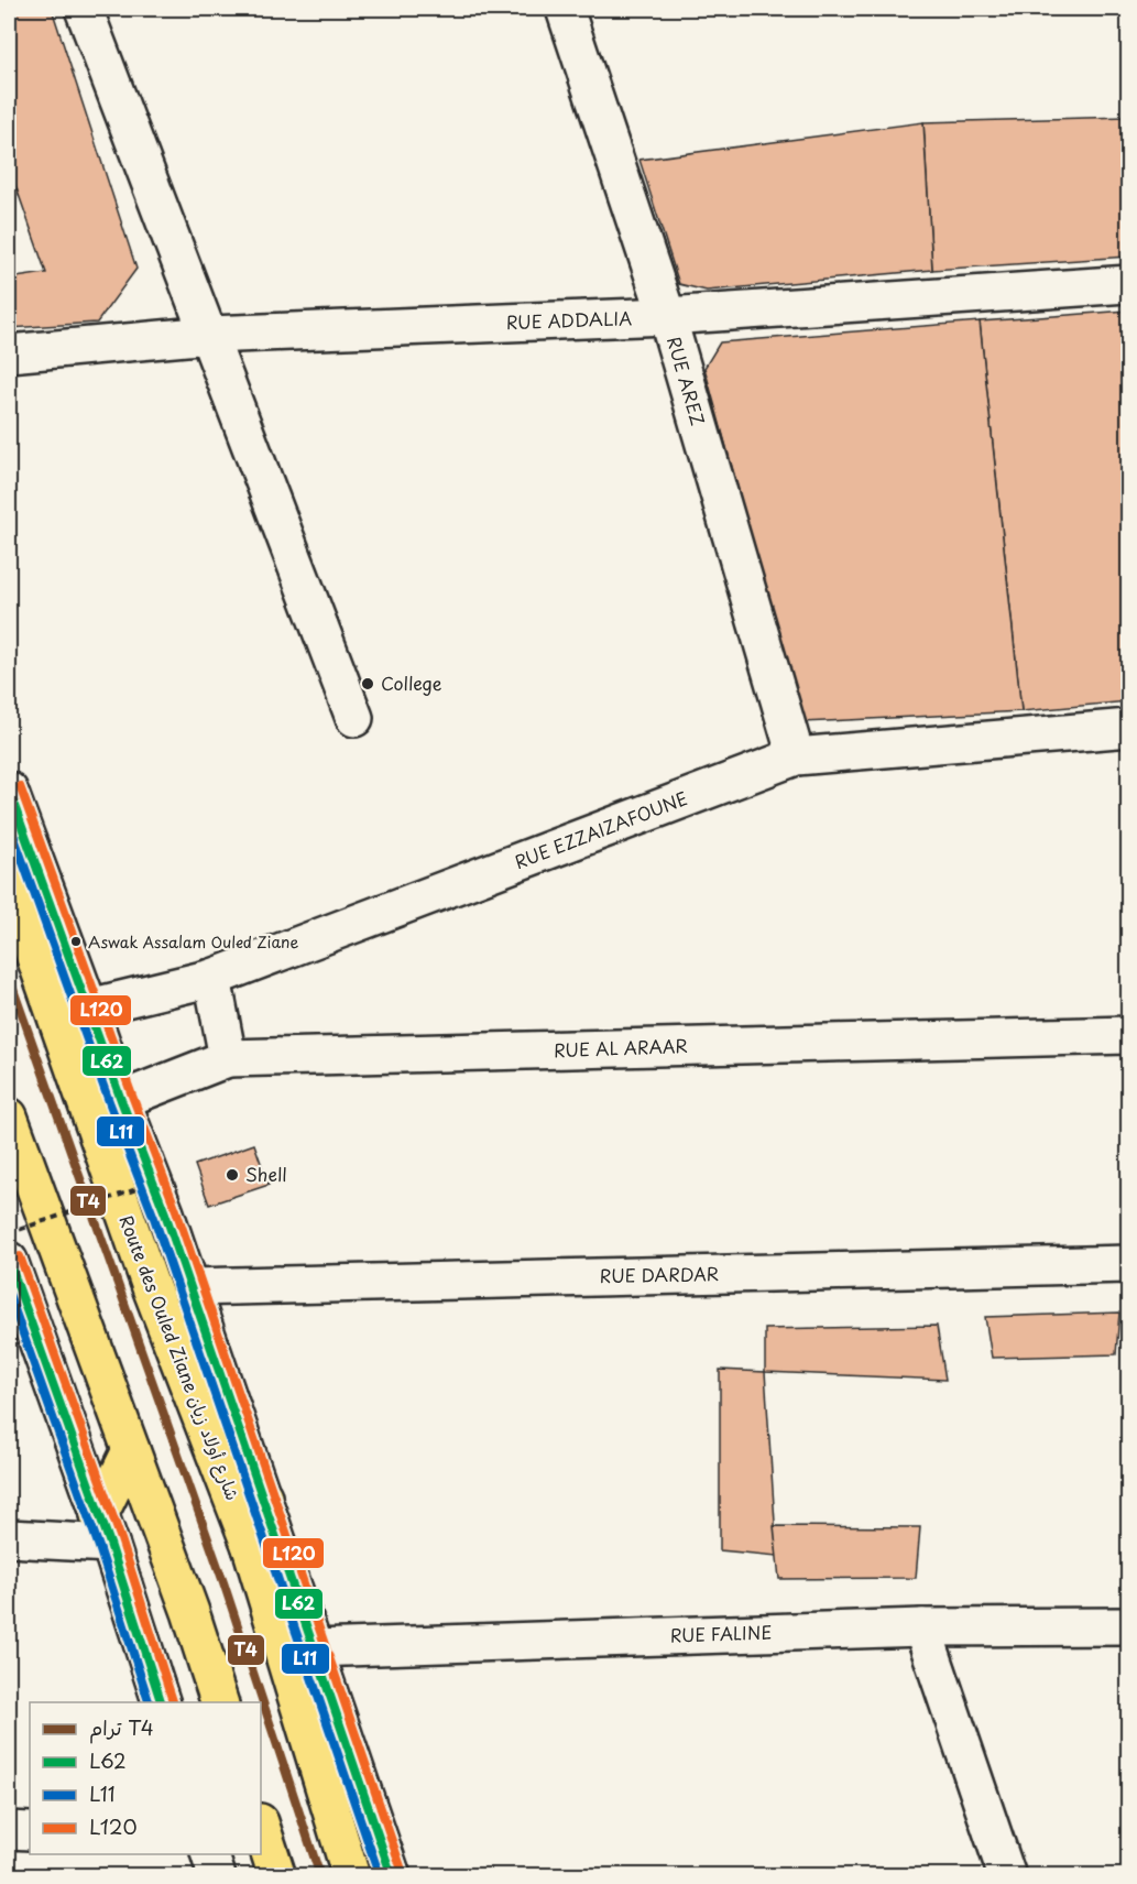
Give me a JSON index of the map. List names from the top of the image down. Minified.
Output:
{"streets":{"highway":["Route des Ouled Ziane شارع أولاد زيان"],"street":["RUE ADDALIA","RUE AREZ","RUE EZZAIZAFOUNE","RUE AL ARAAR","RUE DARDAR","RUE FALINE"]},"crossings":[["RUE ADDALIA","RUE AREZ"],["RUE AREZ","RUE EZZAIZAFOUNE"]],"places":["College","Aswak Assalam Ouled Ziane","Shell"],"lines":["transit line L120","transit line L62","transit line L11","tram line T4"],"legend":["ترام T4","L62","L11","L120"]}
